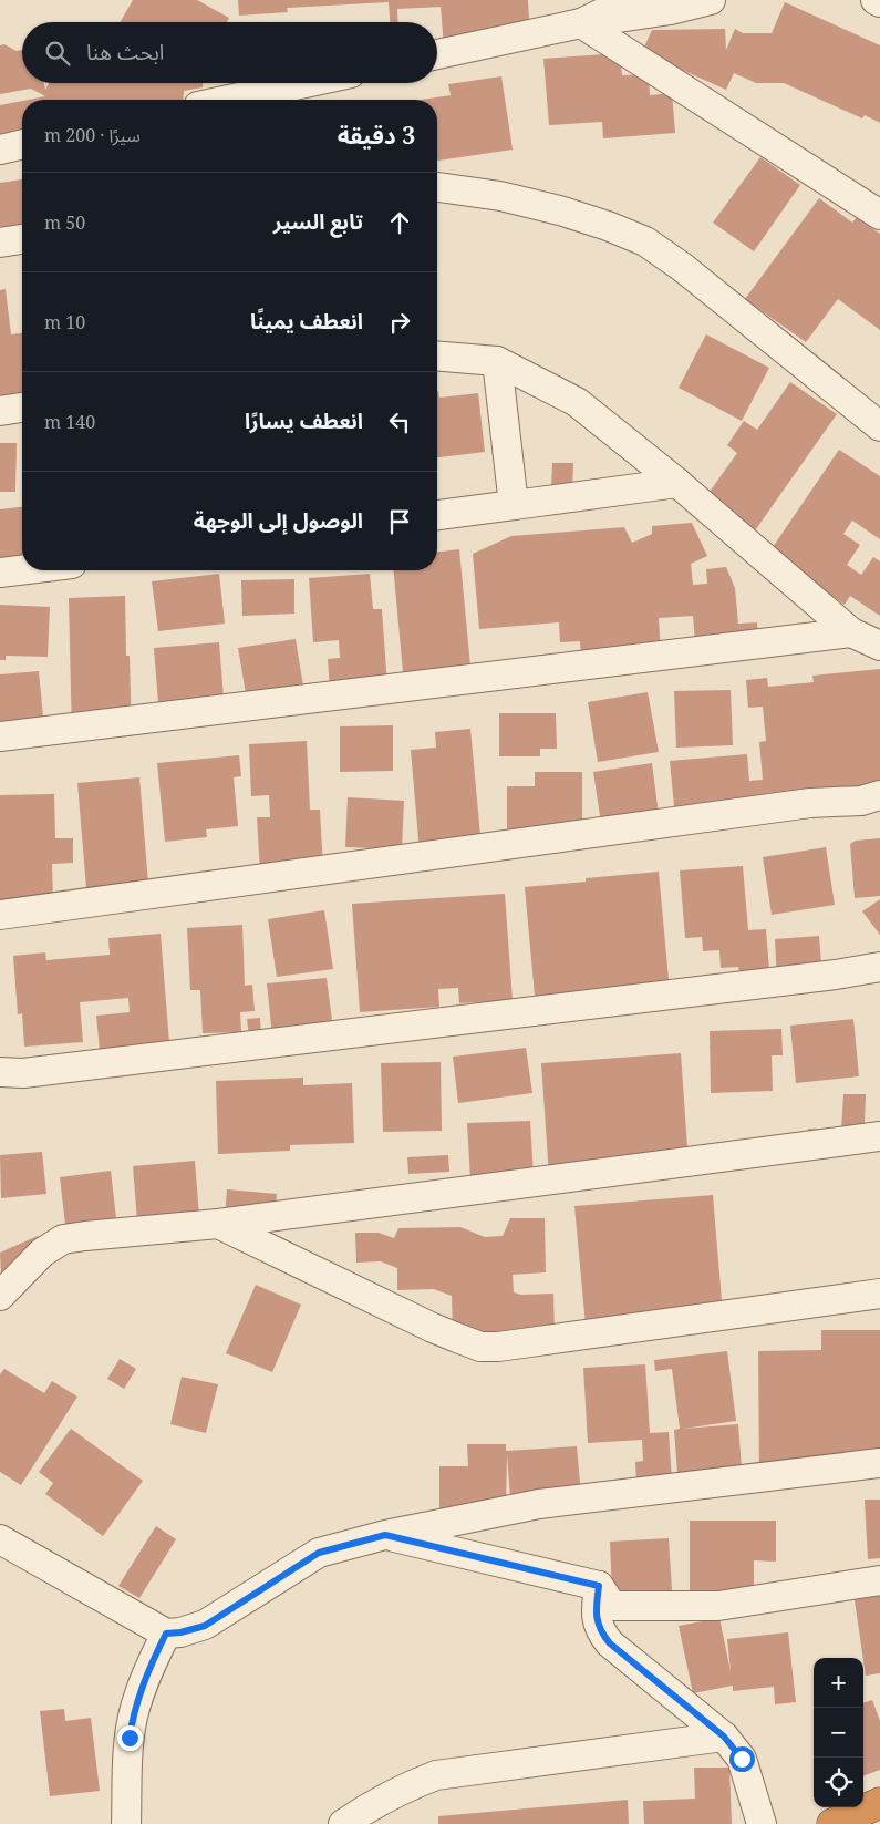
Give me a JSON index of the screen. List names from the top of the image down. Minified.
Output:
{"page":{"search":"ابحث هنا","heading":["3 دقيقة","سيرًا · 200 m"],"list":[["تابع السير","50 m"],["انعطف يمينًا","10 m"],["انعطف يسارًا","140 m"],"الوصول إلى الوجهة"],"map_buttons":["+","−"]}}
